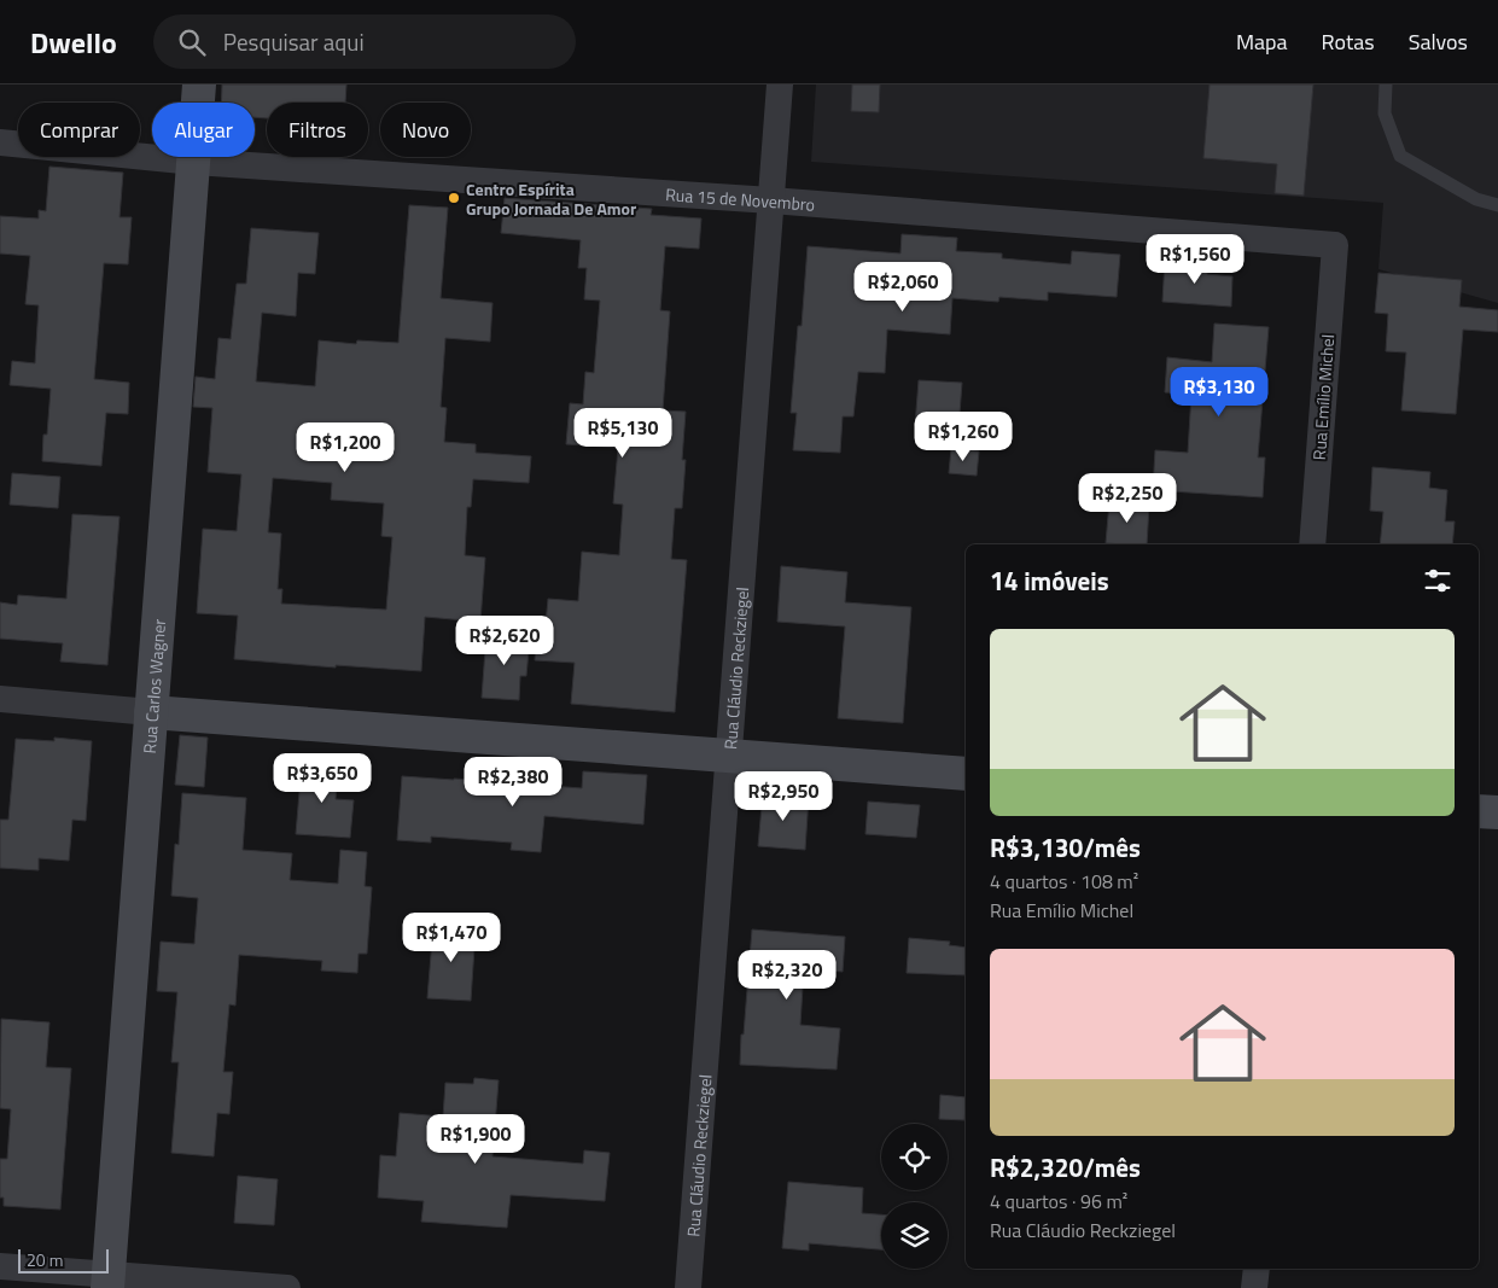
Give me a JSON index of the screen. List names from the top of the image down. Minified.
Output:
{"streets":{"main road":["Rua Carlos Wagner"],"street":["Rua 15 de Novembro","Rua Emílio Michel","Rua Cláudio Reckziegel"]},"crossings":[["Rua 15 de Novembro","Rua Emílio Michel"],["Rua 15 de Novembro","Rua Cláudio Reckziegel"],["Rua 15 de Novembro","Rua Carlos Wagner"]],"places":["Centro Espírita Grupo Jornada De Amor"],"scale_bar":"20 m","page":{"header":"Dwello","search":"Pesquisar aqui","nav":["Mapa","Rotas","Salvos"],"chip":["Comprar","Alugar","Filtros","Novo"],"price":["R$1,560","R$2,060","R$3,130","R$5,130","R$1,260","R$1,200","R$2,250","R$2,620","R$3,650","R$2,380","R$2,950","R$1,470","R$2,320","R$1,900"],"heading":"14 imóveis","list":[{"name":"R$3,130/mês","note":"4 quartos · 108 m² · Rua Emílio Michel"},{"name":"R$2,320/mês","note":"4 quartos · 96 m² · Rua Cláudio Reckziegel"}],"scale":"20 m"}}
